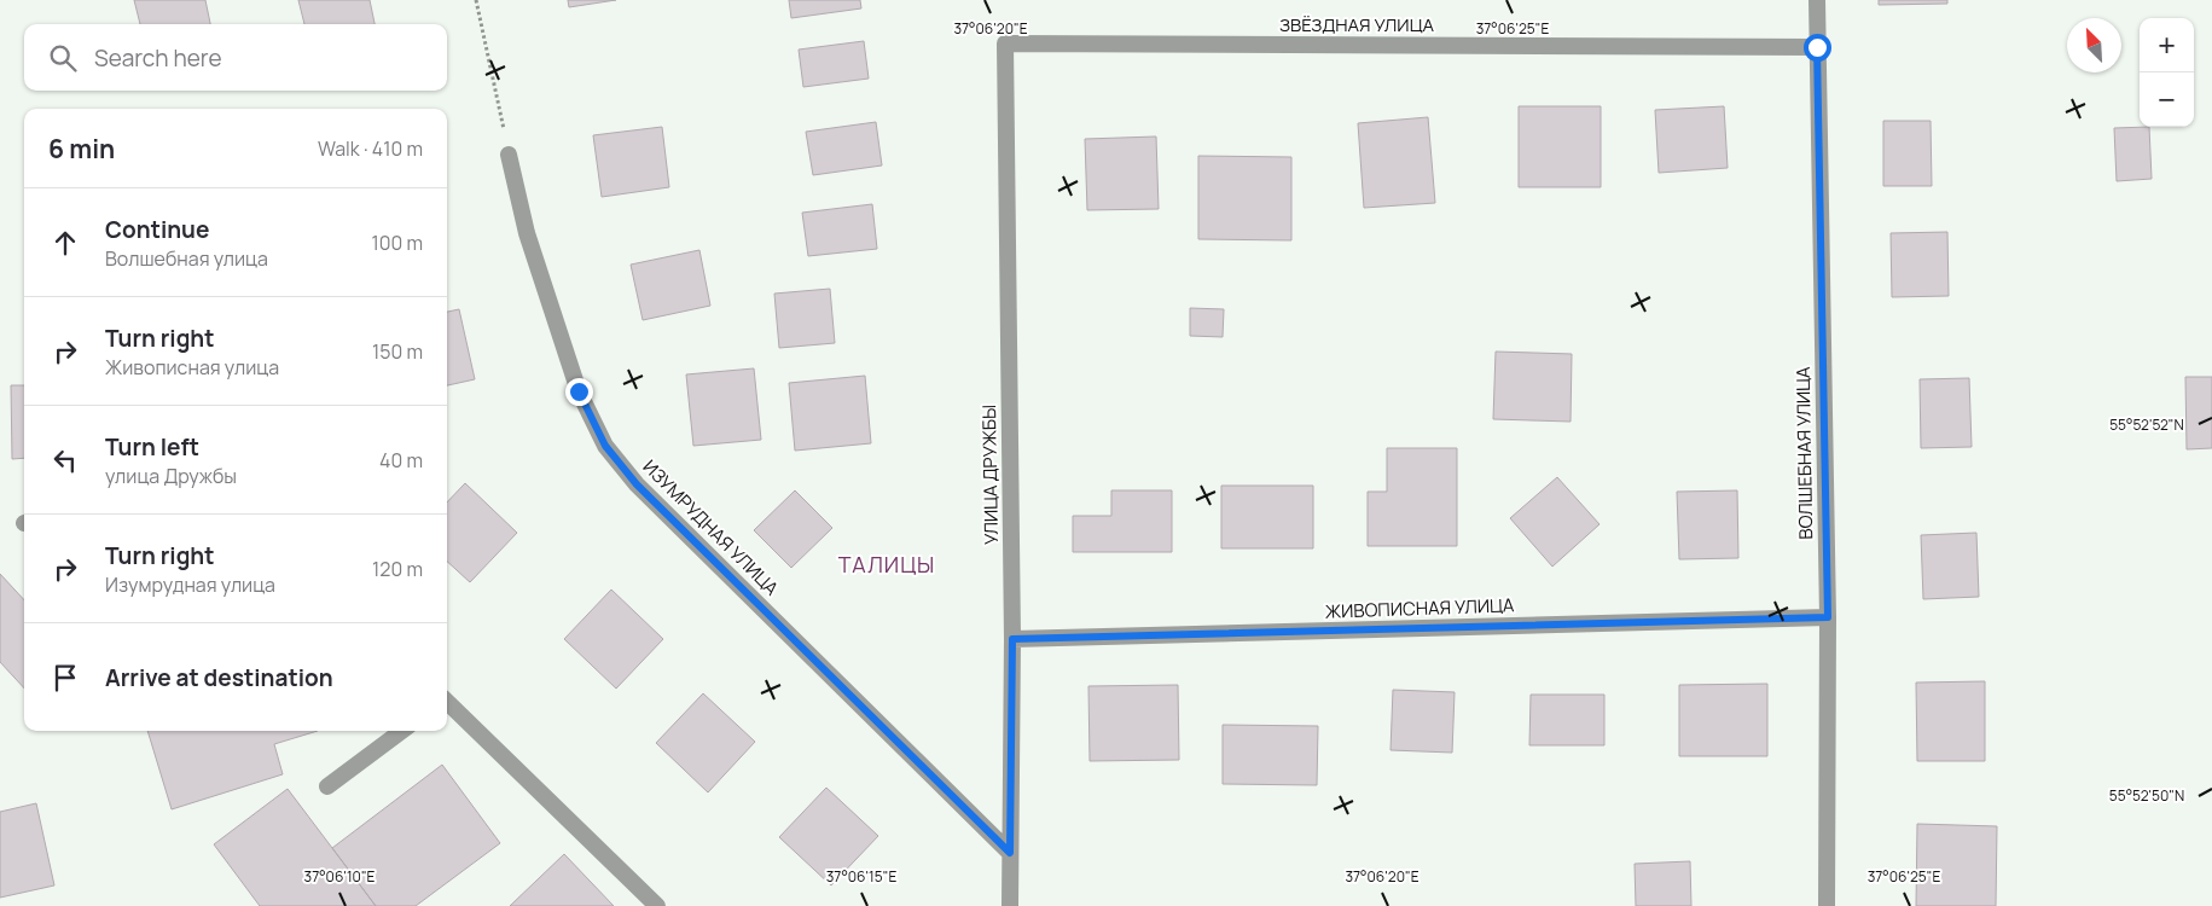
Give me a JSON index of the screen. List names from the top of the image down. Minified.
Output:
{"streets":{"street":["ЗВЁЗДНАЯ УЛИЦА","ВОЛШЕБНАЯ УЛИЦА","УЛИЦА ДРУЖБЫ","ИЗУМРУДНАЯ УЛИЦА","ЖИВОПИСНАЯ УЛИЦА"]},"crossings":[["ЗВЁЗДНАЯ УЛИЦА","ВОЛШЕБНАЯ УЛИЦА"],["ЗВЁЗДНАЯ УЛИЦА","УЛИЦА ДРУЖБЫ"],["ВОЛШЕБНАЯ УЛИЦА","ЖИВОПИСНАЯ УЛИЦА"],["УЛИЦА ДРУЖБЫ","ИЗУМРУДНАЯ УЛИЦА"],["УЛИЦА ДРУЖБЫ","ЖИВОПИСНАЯ УЛИЦА"]],"districts":["ТАЛИЦЫ"],"north":"top left","page":{"map_buttons":["+","−"],"search":"Search here","heading":["6 min","Walk · 410 m"],"list":[["Continue","Волшебная улица","100 m"],["Turn right","Живописная улица","150 m"],["Turn left","улица Дружбы","40 m"],["Turn right","Изумрудная улица","120 m"],"Arrive at destination"]},"coordinates":["37°06'20\"E","37°06'25\"E","55°52'52\"N","55°52'50\"N","37°06'10\"E","37°06'15\"E"]}
